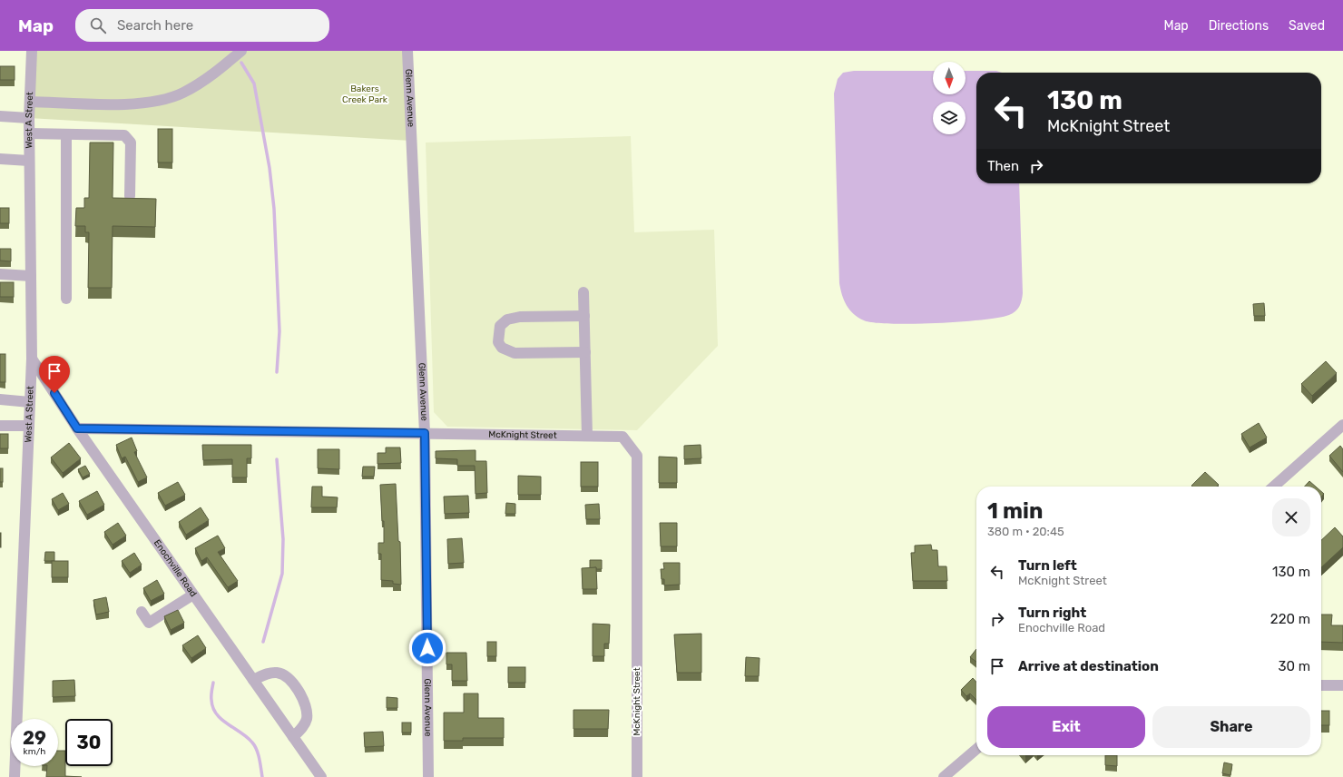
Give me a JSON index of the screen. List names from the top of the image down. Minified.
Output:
{"streets":{"street":["Glenn Avenue","West A Street","McKnight Street","Enochville Road"]},"crossings":[["Glenn Avenue","McKnight Street"],["West A Street","Enochville Road"],["McKnight Street","Enochville Road"]],"parks":["Bakers Creek Park"],"north":"bottom","page":{"header":"Map","search":"Search here","nav":["Map","Directions","Saved"],"turn":["130 m","McKnight Street"],"then":"Then","heading":["1 min","380 m · 20:45"],"list":[{"name":"Turn left","note":"McKnight Street","value":"130 m"},{"name":"Turn right","note":"Enochville Road","value":"220 m"},{"name":"Arrive at destination","value":"30 m"}],"buttons":["Exit","Share"],"speed":"29 km/h","limit":"30"}}
